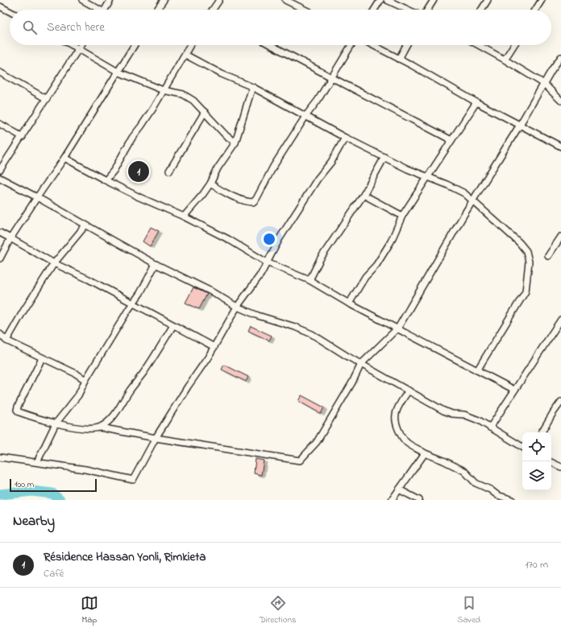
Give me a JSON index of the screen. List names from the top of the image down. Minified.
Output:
{"scale_bar":"100 m","page":{"search":"Search here","pins":"1","scale":"100 m","heading":"Nearby","list":[{"mark":"1","name":"Résidence Hassan Yonli, Rimkieta","note":"Café","value":"170 m"}],"nav":["Map","Directions","Saved"]}}
